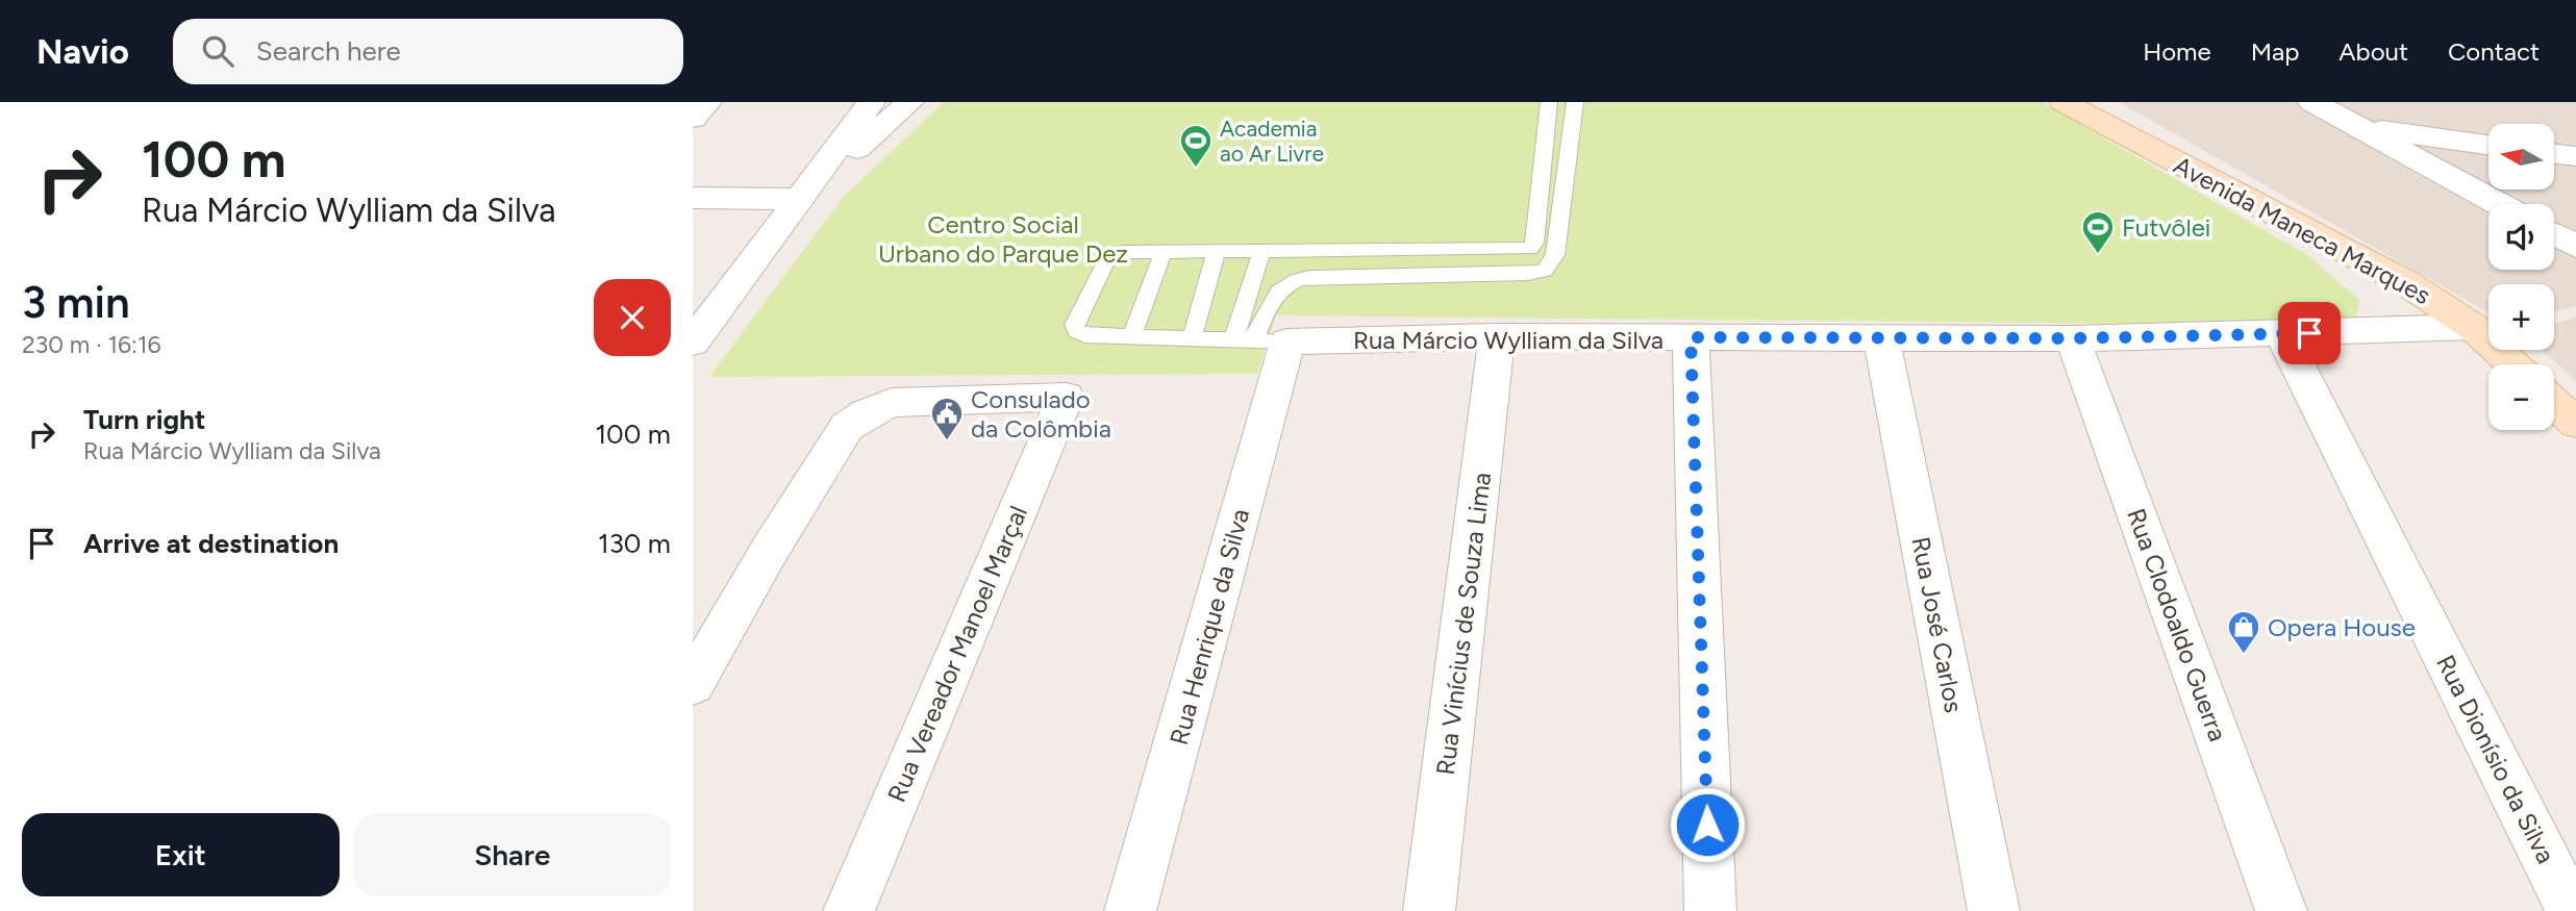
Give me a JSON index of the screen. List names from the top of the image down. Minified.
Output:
{"streets":{"main road":["Avenida Maneca Marques"],"street":["Rua Márcio Wylliam da Silva","Rua Vinícius de Souza Lima","Rua José Carlos","Rua Clodoaldo Guerra","Rua Henrique da Silva","Rua Vereador Manoel Marçal","Rua Dionísio da Silva"]},"crossings":[["Avenida Maneca Marques","Rua Márcio Wylliam da Silva"],["Rua Márcio Wylliam da Silva","Rua Vinícius de Souza Lima"],["Rua Márcio Wylliam da Silva","Rua José Carlos"],["Rua Márcio Wylliam da Silva","Rua Clodoaldo Guerra"],["Rua Márcio Wylliam da Silva","Rua Henrique da Silva"],["Rua Márcio Wylliam da Silva","Rua Dionísio da Silva"]],"parks":["Centro Social Urbano do Parque Dez"],"places":{"sports":["Academia ao Ar Livre","Futvôlei"],"public building":["Consulado da Colômbia"],"shop":["Opera House"]},"north":"left","page":{"header":"Navio","search":"Search here","nav":["Home","Map","About","Contact"],"turn":["100 m","Rua Márcio Wylliam da Silva"],"map_buttons":["+","−"],"heading":["3 min","230 m · 16:16"],"list":[{"name":"Turn right","note":"Rua Márcio Wylliam da Silva","value":"100 m"},{"name":"Arrive at destination","value":"130 m"}],"buttons":["Exit","Share"]}}
